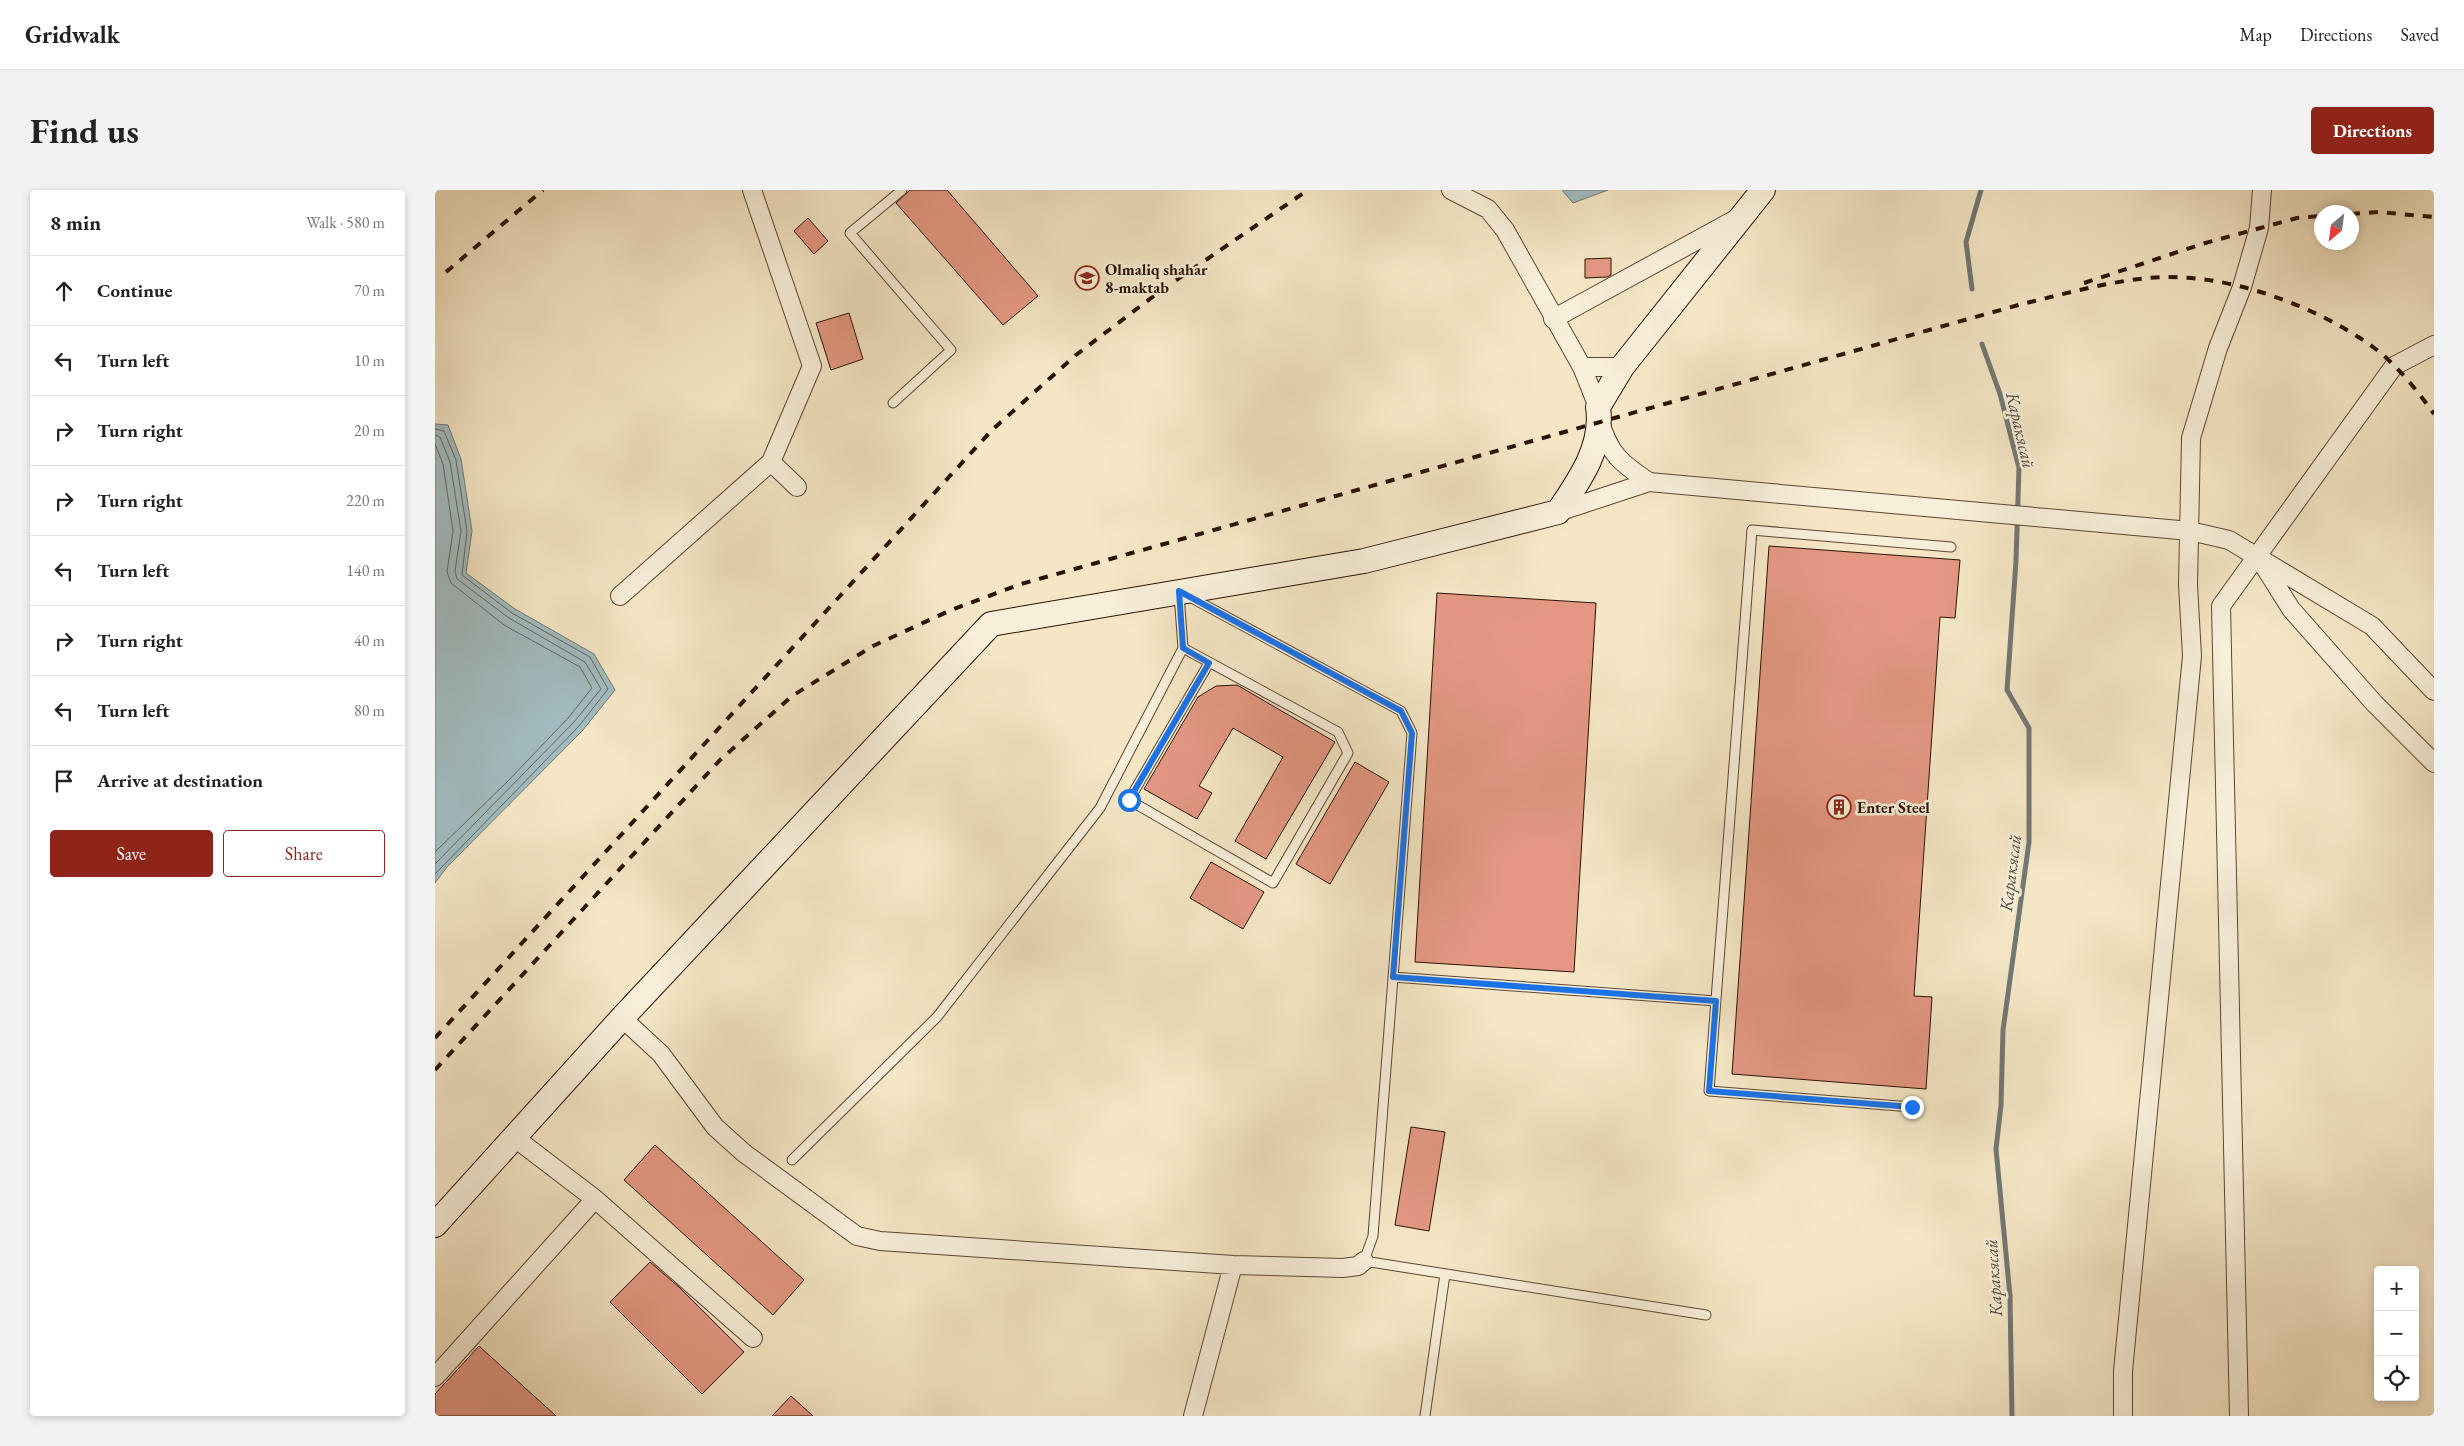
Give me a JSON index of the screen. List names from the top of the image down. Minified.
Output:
{"water":["Каракясай"],"places":{"school or university":["Olmaliq shahar 8-maktab"],"building":["Enter Steel"]},"north":"bottom left","page":{"header":"Gridwalk","nav":["Map","Directions","Saved"],"buttons":["Directions",["Save","Share"]],"title":"Find us","heading":["8 min","Walk · 580 m"],"list":[["Continue","70 m"],["Turn left","10 m"],["Turn right","20 m"],["Turn right","220 m"],["Turn left","140 m"],["Turn right","40 m"],["Turn left","80 m"],"Arrive at destination"],"map_buttons":["+","−"]}}
